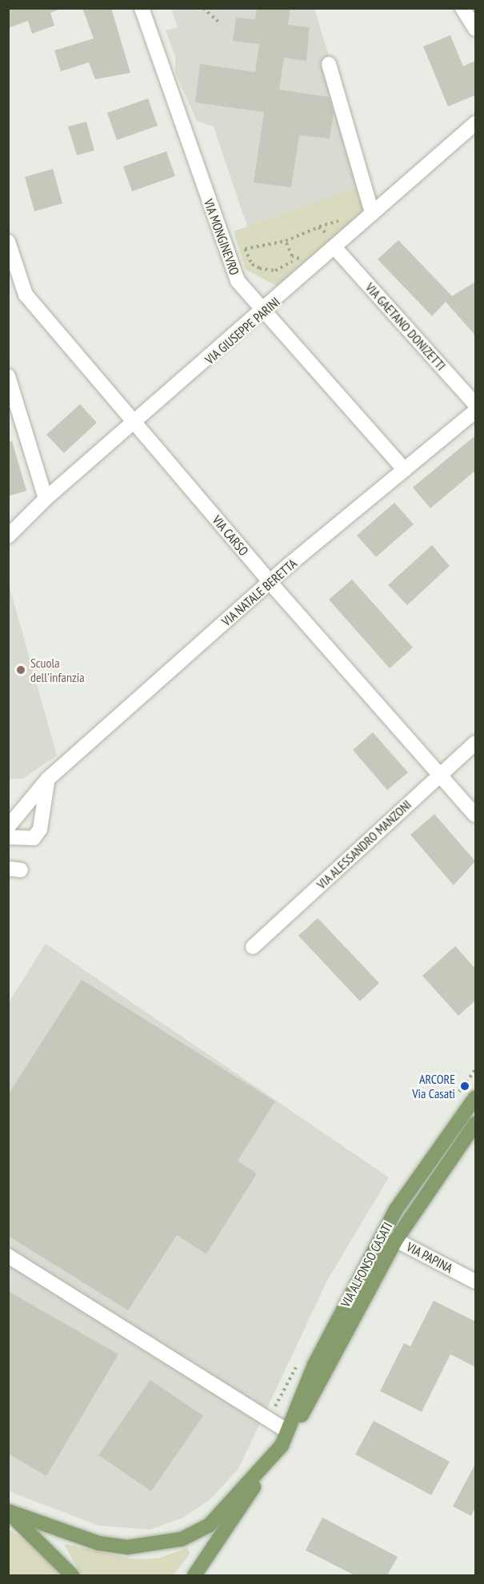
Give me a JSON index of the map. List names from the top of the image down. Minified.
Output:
{"streets":{"main road":["VIA ALFONSO CASATI"],"street":["VIA MONGINEVRO","VIA GAETANO DONIZETTI","VIA GIUSEPPE PARINI","VIA CARSO","VIA NATALE BERETTA","VIA ALESSANDRO MANZONI","VIA PAPINA"]},"crossings":[["VIA MONGINEVRO","VIA GIUSEPPE PARINI"],["VIA MONGINEVRO","VIA NATALE BERETTA"],["VIA GAETANO DONIZETTI","VIA GIUSEPPE PARINI"],["VIA GIUSEPPE PARINI","VIA CARSO"],["VIA CARSO","VIA NATALE BERETTA"],["VIA CARSO","VIA ALESSANDRO MANZONI"],["VIA PAPINA","VIA ALFONSO CASATI"]],"places":["Scuola dell'infanzia","ARCORE Via Casati"]}
